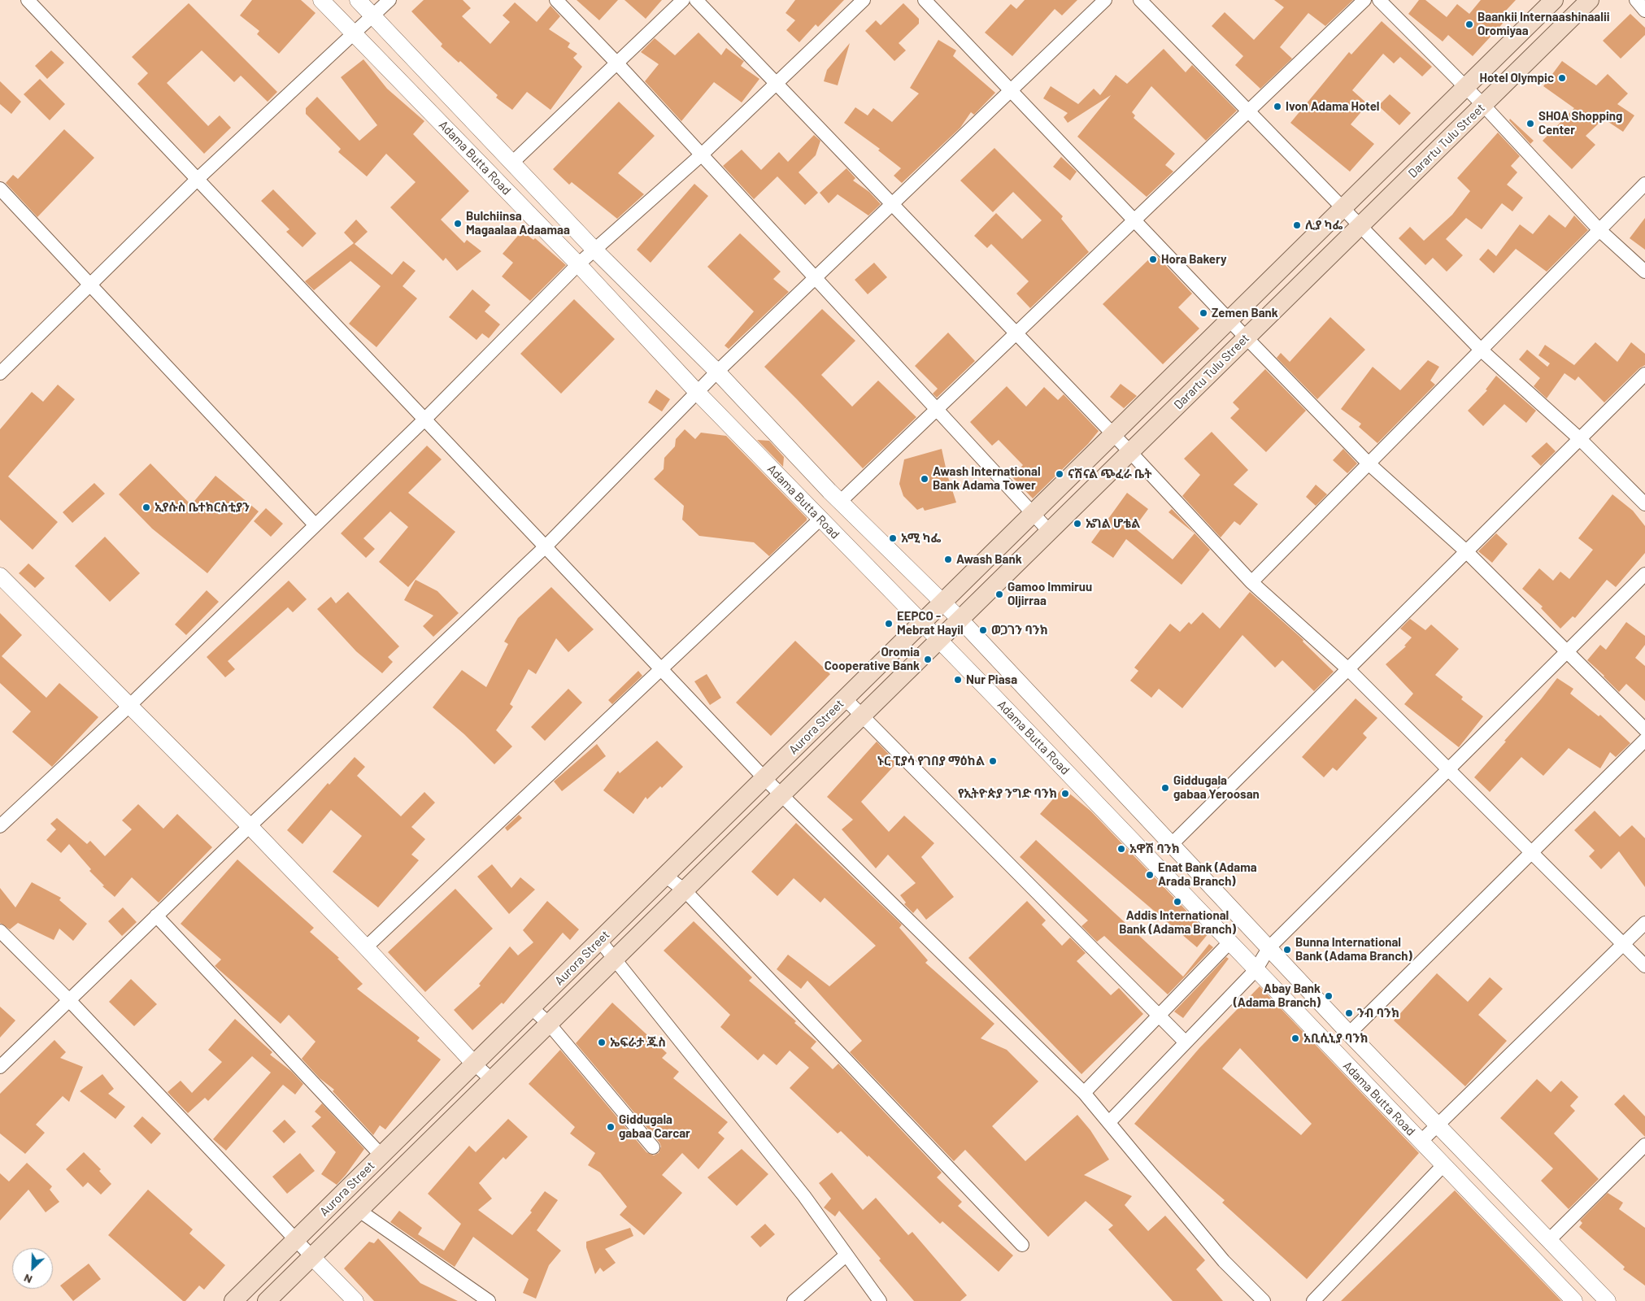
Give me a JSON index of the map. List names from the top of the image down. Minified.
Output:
{"streets":{"main road":["Darartu Tulu Street","Aurora Street"],"street":["Adama Butta Road"]},"crossings":[["Darartu Tulu Street","Adama Butta Road"],["Darartu Tulu Street","Aurora Street"],["Adama Butta Road","Aurora Street"]],"places":["Baankii Internaashinaalii Oromiyaa","Hotel Olympic","Ivon Adama Hotel","SHOA Shopping Center","Bulchiinsa Magaalaa Adaamaa","ሊያ ካፌ","Hora Bakery","Zemen Bank","ናሽናል ጭፈራ ቤት","Awash International Bank Adama Tower","ኢየሱስ ቤተክርስቲያን","ኤግል ሆቴል","አሚ ካፌ","Awash Bank","Gamoo Immiruu Oljirraa","EEPCO - Mebrat Hayil","ወጋገን ባንክ","Oromia Cooperative Bank","Nur Piasa","ኑር ፒያሳ የገበያ ማዕከል","Giddugala gabaa Yeroosan","የኢትዮጵያ ንግድ ባንክ","አዋሽ ባንክ","Enat Bank (Adama Arada Branch)","Addis International Bank (Adama Branch)","Bunna International Bank (Adama Branch)","Abay Bank (Adama Branch)","ንብ ባንክ","አቢሲኒያ ባንክ","ኤፍራታ ጁስ","Giddugala gabaa Carcar"],"north":"bottom left"}
